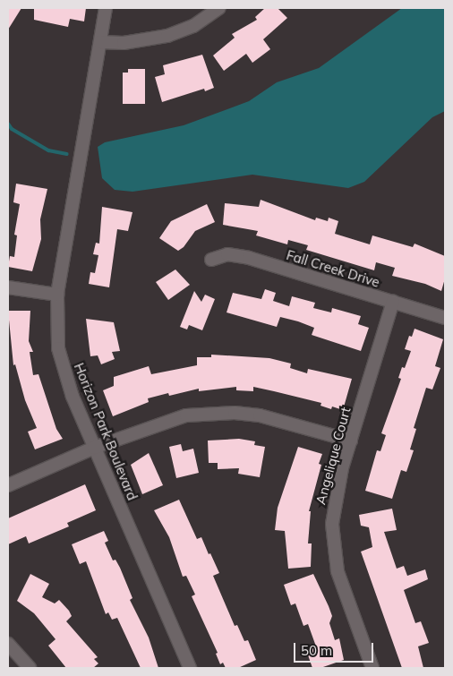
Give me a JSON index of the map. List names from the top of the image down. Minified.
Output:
{"streets":{"street":["Fall Creek Drive","Horizon Park Boulevard","Angelique Court"]},"crossings":[["Fall Creek Drive","Angelique Court"]],"scale_bar":"50 m"}
